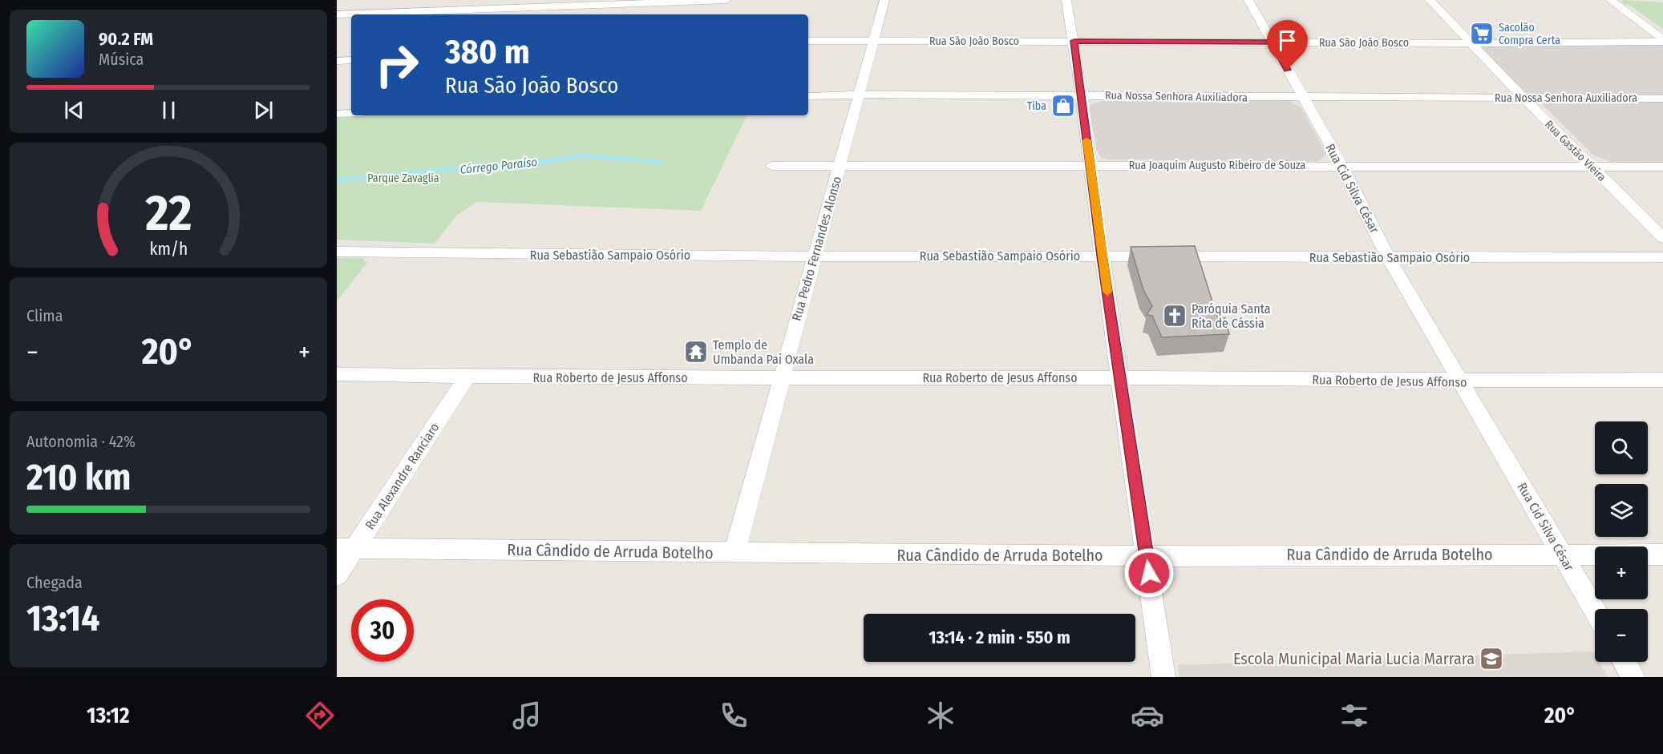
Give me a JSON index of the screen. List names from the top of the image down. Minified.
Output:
{"streets":{"street":["Rua São João Bosco","Rua Nossa Senhora Auxiliadora","Rua Gastão Vieira","Rua Joaquim Augusto Ribeiro de Souza","Rua Cid Silva César","Rua Pedro Fernandes Alonso","Rua Sebastião Sampaio Osório","Rua Roberto de Jesus Affonso","Rua Alexandre Ranciaro","Rua Cândido de Arruda Botelho"]},"crossings":[["Rua São João Bosco","Rua Gastão Vieira"],["Rua São João Bosco","Rua Cid Silva César"],["Rua São João Bosco","Rua Pedro Fernandes Alonso"],["Rua Nossa Senhora Auxiliadora","Rua Gastão Vieira"],["Rua Nossa Senhora Auxiliadora","Rua Cid Silva César"],["Rua Nossa Senhora Auxiliadora","Rua Pedro Fernandes Alonso"],["Rua Gastão Vieira","Rua Joaquim Augusto Ribeiro de Souza"],["Rua Joaquim Augusto Ribeiro de Souza","Rua Cid Silva César"],["Rua Joaquim Augusto Ribeiro de Souza","Rua Pedro Fernandes Alonso"],["Rua Cid Silva César","Rua Sebastião Sampaio Osório"],["Rua Cid Silva César","Rua Roberto de Jesus Affonso"],["Rua Cid Silva César","Rua Cândido de Arruda Botelho"],["Rua Pedro Fernandes Alonso","Rua Sebastião Sampaio Osório"],["Rua Pedro Fernandes Alonso","Rua Roberto de Jesus Affonso"],["Rua Pedro Fernandes Alonso","Rua Cândido de Arruda Botelho"],["Rua Roberto de Jesus Affonso","Rua Alexandre Ranciaro"],["Rua Alexandre Ranciaro","Rua Cândido de Arruda Botelho"]],"water":["Córrego Paraíso"],"parks":["Parque Zavaglia"],"places":{"supermarket":["Sacolão Compra Certa"],"shop":["Tiba"],"church":["Paróquia Santa Rita de Cássia"],"temple":["Templo de Umbanda Pai Oxala"],"school or university":["Escola Municipal Maria Lucia Marrara"]},"page":{"turn":["380 m","Rua São João Bosco"],"song":["90.2 FM","Música"],"tile":["Clima",["Autonomia · 42%","210 km"],["Chegada","13:14"]],"heat":["−","20°","+"],"map_buttons":["+","−"],"limit":"30","trip":"13:14 · 2 min · 550 m","tabs":["13:12","20°"],"gauge":["22","km/h"]}}
